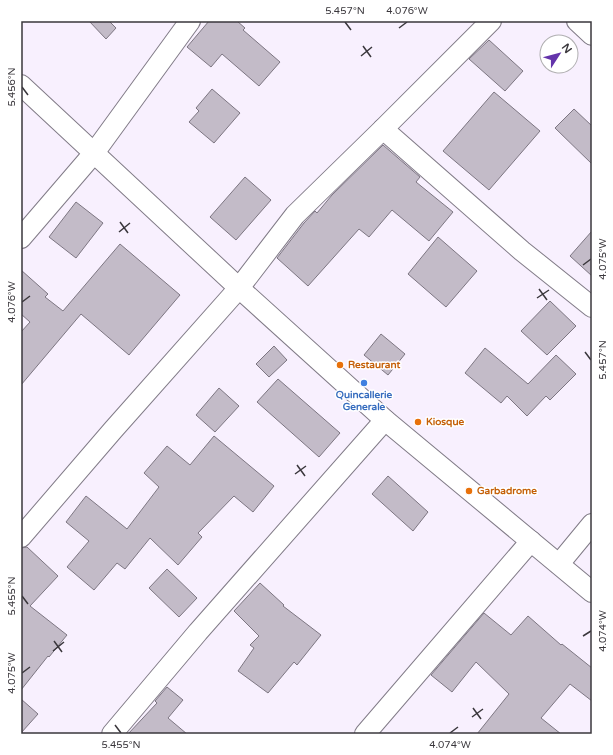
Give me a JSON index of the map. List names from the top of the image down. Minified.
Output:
{"places":["Restaurant","Quincallerie Generale","Kiosque","Garbadrome"],"north":"top right","coordinates":["5.457°N","4.076°W","5.456°N","4.075°W","5.455°N","4.074°W"]}
